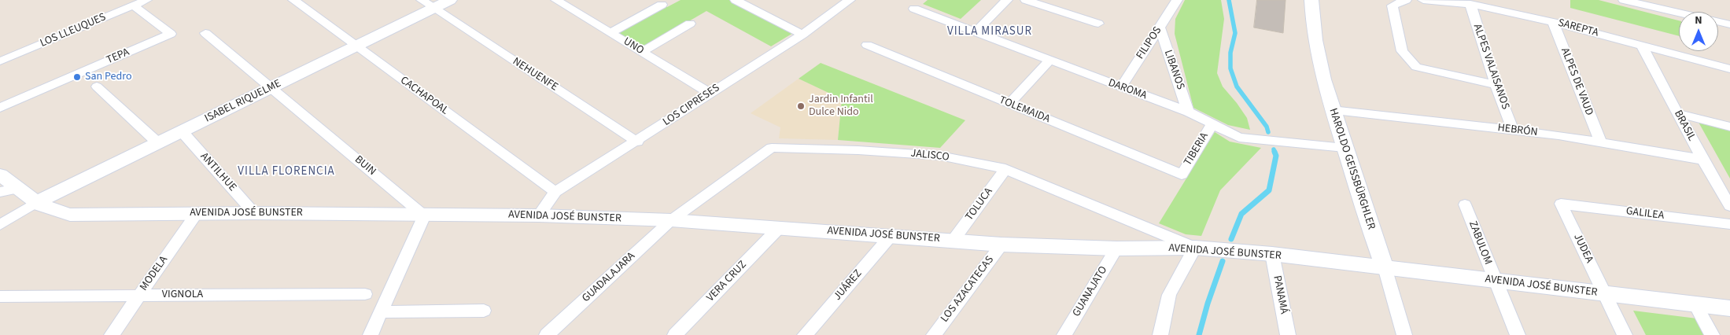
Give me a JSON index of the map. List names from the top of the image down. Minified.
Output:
{"streets":{"street":["SAREPTA","LOS LLEUQUES","FILIPOS","UNO","TEPA","ALPES VALAISANOS","LIBANOS","NEHUENFE","ALPES DE VAUD","DAROMA","CACHAPOAL","ISABEL RIQUELME","LOS CIPRESES","TOLEMAIDA","BRASIL","HEBRÓN","TIBERIA","JALISCO","BUIN","HAROLDO GEISSBÜRGHLER","ANTILHUE","TOLUCA","AVENIDA JOSÉ BUNSTER","GALILEA","ZABULOM","JUDEA","MODELA","GUADALAJARA","VERA CRUZ","JUÁREZ","LOS AZACATECAS","GUANAJATO","VIGNOLA","PANAMÁ"]},"crossings":[["SAREPTA","ALPES VALAISANOS"],["SAREPTA","ALPES DE VAUD"],["SAREPTA","BRASIL"],["LOS LLEUQUES","TEPA"],["FILIPOS","LIBANOS"],["FILIPOS","DAROMA"],["UNO","LOS CIPRESES"],["ALPES VALAISANOS","HEBRÓN"],["LIBANOS","DAROMA"],["NEHUENFE","ISABEL RIQUELME"],["NEHUENFE","LOS CIPRESES"],["ALPES DE VAUD","HEBRÓN"],["DAROMA","TIBERIA"],["DAROMA","HAROLDO GEISSBÜRGHLER"],["CACHAPOAL","ISABEL RIQUELME"],["CACHAPOAL","LOS CIPRESES"],["ISABEL RIQUELME","BUIN"],["ISABEL RIQUELME","ANTILHUE"],["ISABEL RIQUELME","AVENIDA JOSÉ BUNSTER"],["LOS CIPRESES","AVENIDA JOSÉ BUNSTER"],["TOLEMAIDA","TIBERIA"],["BRASIL","HEBRÓN"],["HEBRÓN","HAROLDO GEISSBÜRGHLER"],["JALISCO","TOLUCA"],["JALISCO","AVENIDA JOSÉ BUNSTER"],["JALISCO","GUADALAJARA"],["BUIN","AVENIDA JOSÉ BUNSTER"],["HAROLDO GEISSBÜRGHLER","AVENIDA JOSÉ BUNSTER"],["ANTILHUE","AVENIDA JOSÉ BUNSTER"],["TOLUCA","AVENIDA JOSÉ BUNSTER"],["AVENIDA JOSÉ BUNSTER","ZABULOM"],["AVENIDA JOSÉ BUNSTER","JUDEA"],["AVENIDA JOSÉ BUNSTER","MODELA"],["AVENIDA JOSÉ BUNSTER","GUADALAJARA"],["AVENIDA JOSÉ BUNSTER","VERA CRUZ"],["AVENIDA JOSÉ BUNSTER","JUÁREZ"],["AVENIDA JOSÉ BUNSTER","LOS AZACATECAS"],["AVENIDA JOSÉ BUNSTER","GUANAJATO"],["AVENIDA JOSÉ BUNSTER","PANAMÁ"],["GALILEA","JUDEA"],["MODELA","VIGNOLA"]],"districts":["VILLA MIRASUR","VILLA FLORENCIA"],"places":["San Pedro","Jardin Infantil Dulce Nido"],"north":"top"}
